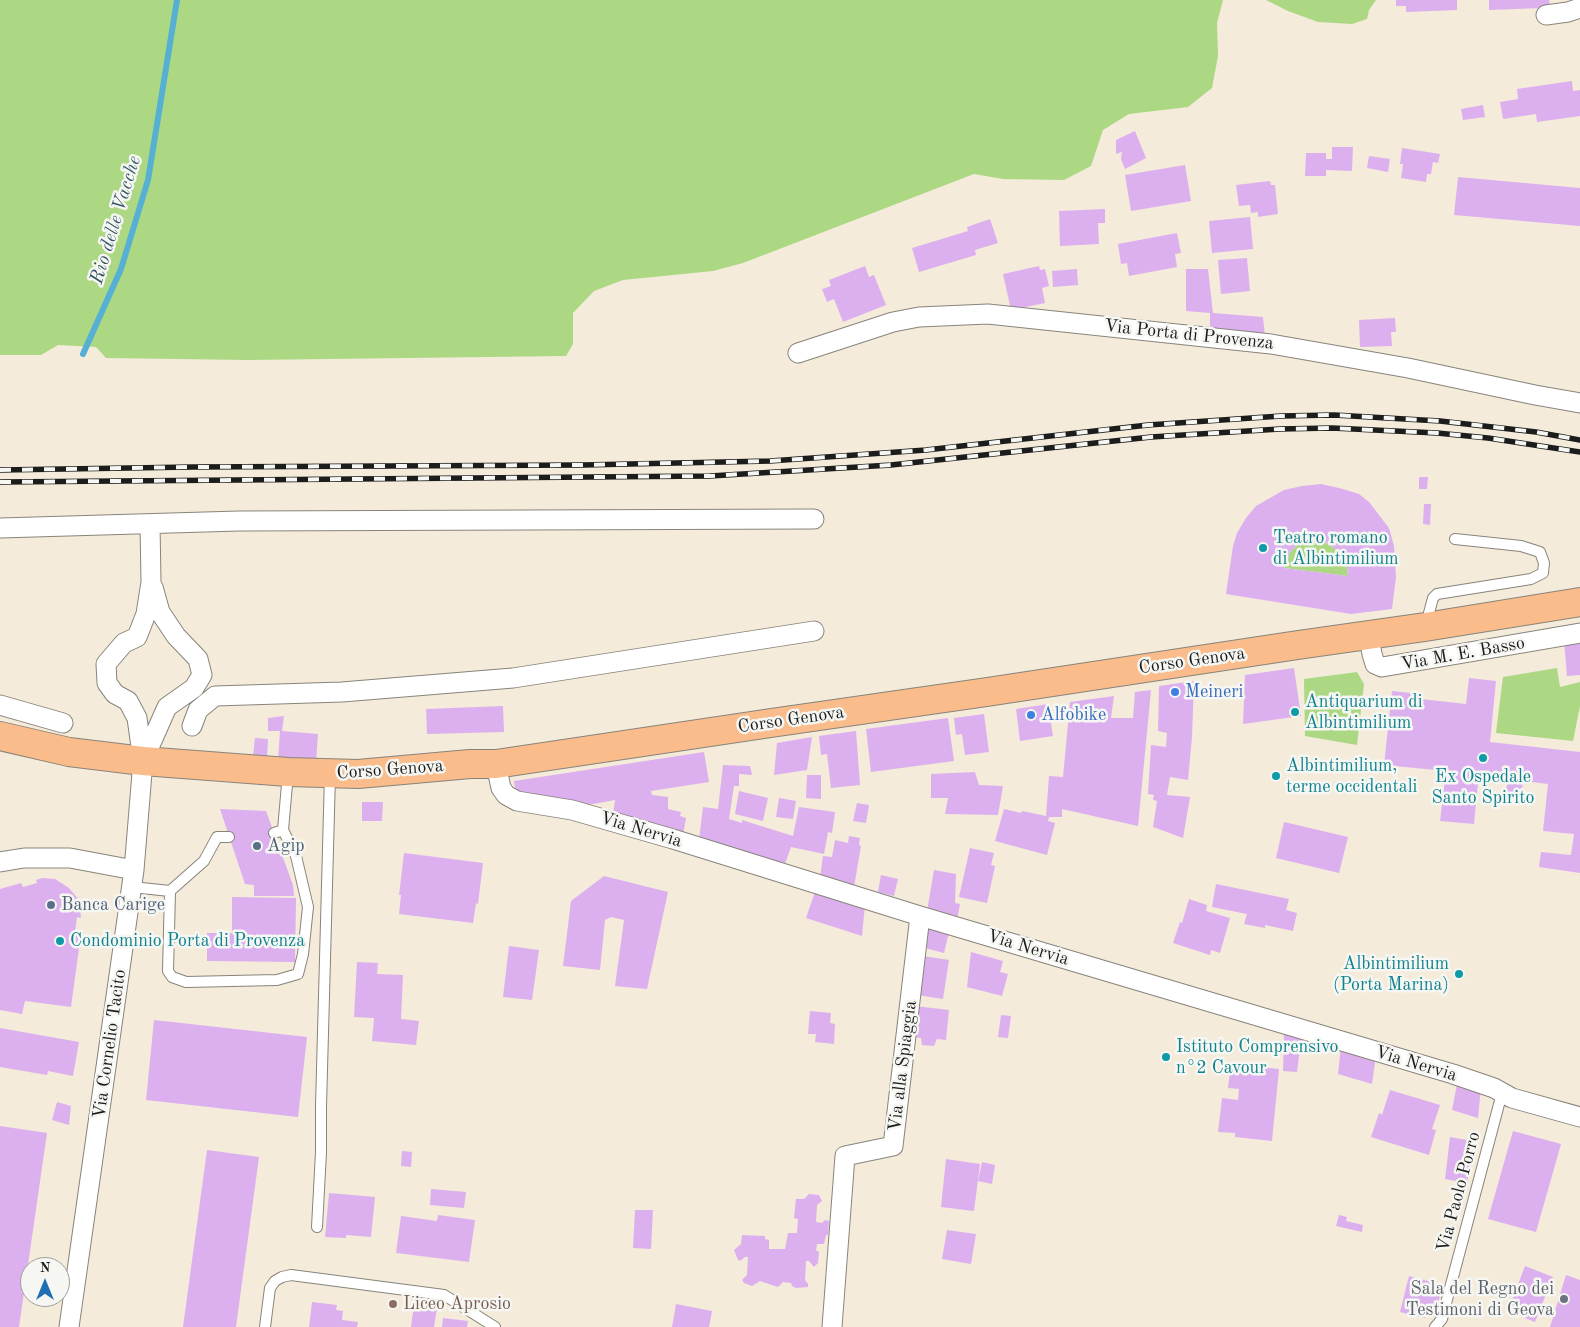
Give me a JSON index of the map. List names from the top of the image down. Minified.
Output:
{"streets":{"main road":["Corso Genova"],"street":["Via Porta di Provenza","Via M. E. Basso","Via Nervia","Via Cornelio Tacito","Via alla Spiaggia"],"lane":["Via Paolo Porro"]},"crossings":[["Via M. E. Basso","Corso Genova"],["Corso Genova","Via Nervia"],["Corso Genova","Via Cornelio Tacito"],["Via Nervia","Via alla Spiaggia"],["Via Nervia","Via Paolo Porro"]],"water":["Rio delle Vacche"],"places":["Teatro romano di Albintimilium","Meineri","Antiquarium di Albintimilium","Alfobike","Ex Ospedale Santo Spirito","Albintimilium, terme occidentali","Agip","Banca Carige","Condominio Porta di Provenza","Albintimilium (Porta Marina)","Istituto Comprensivo n°2 Cavour","Sala del Regno dei Testimoni di Geova","Liceo Aprosio"],"north":"top"}
